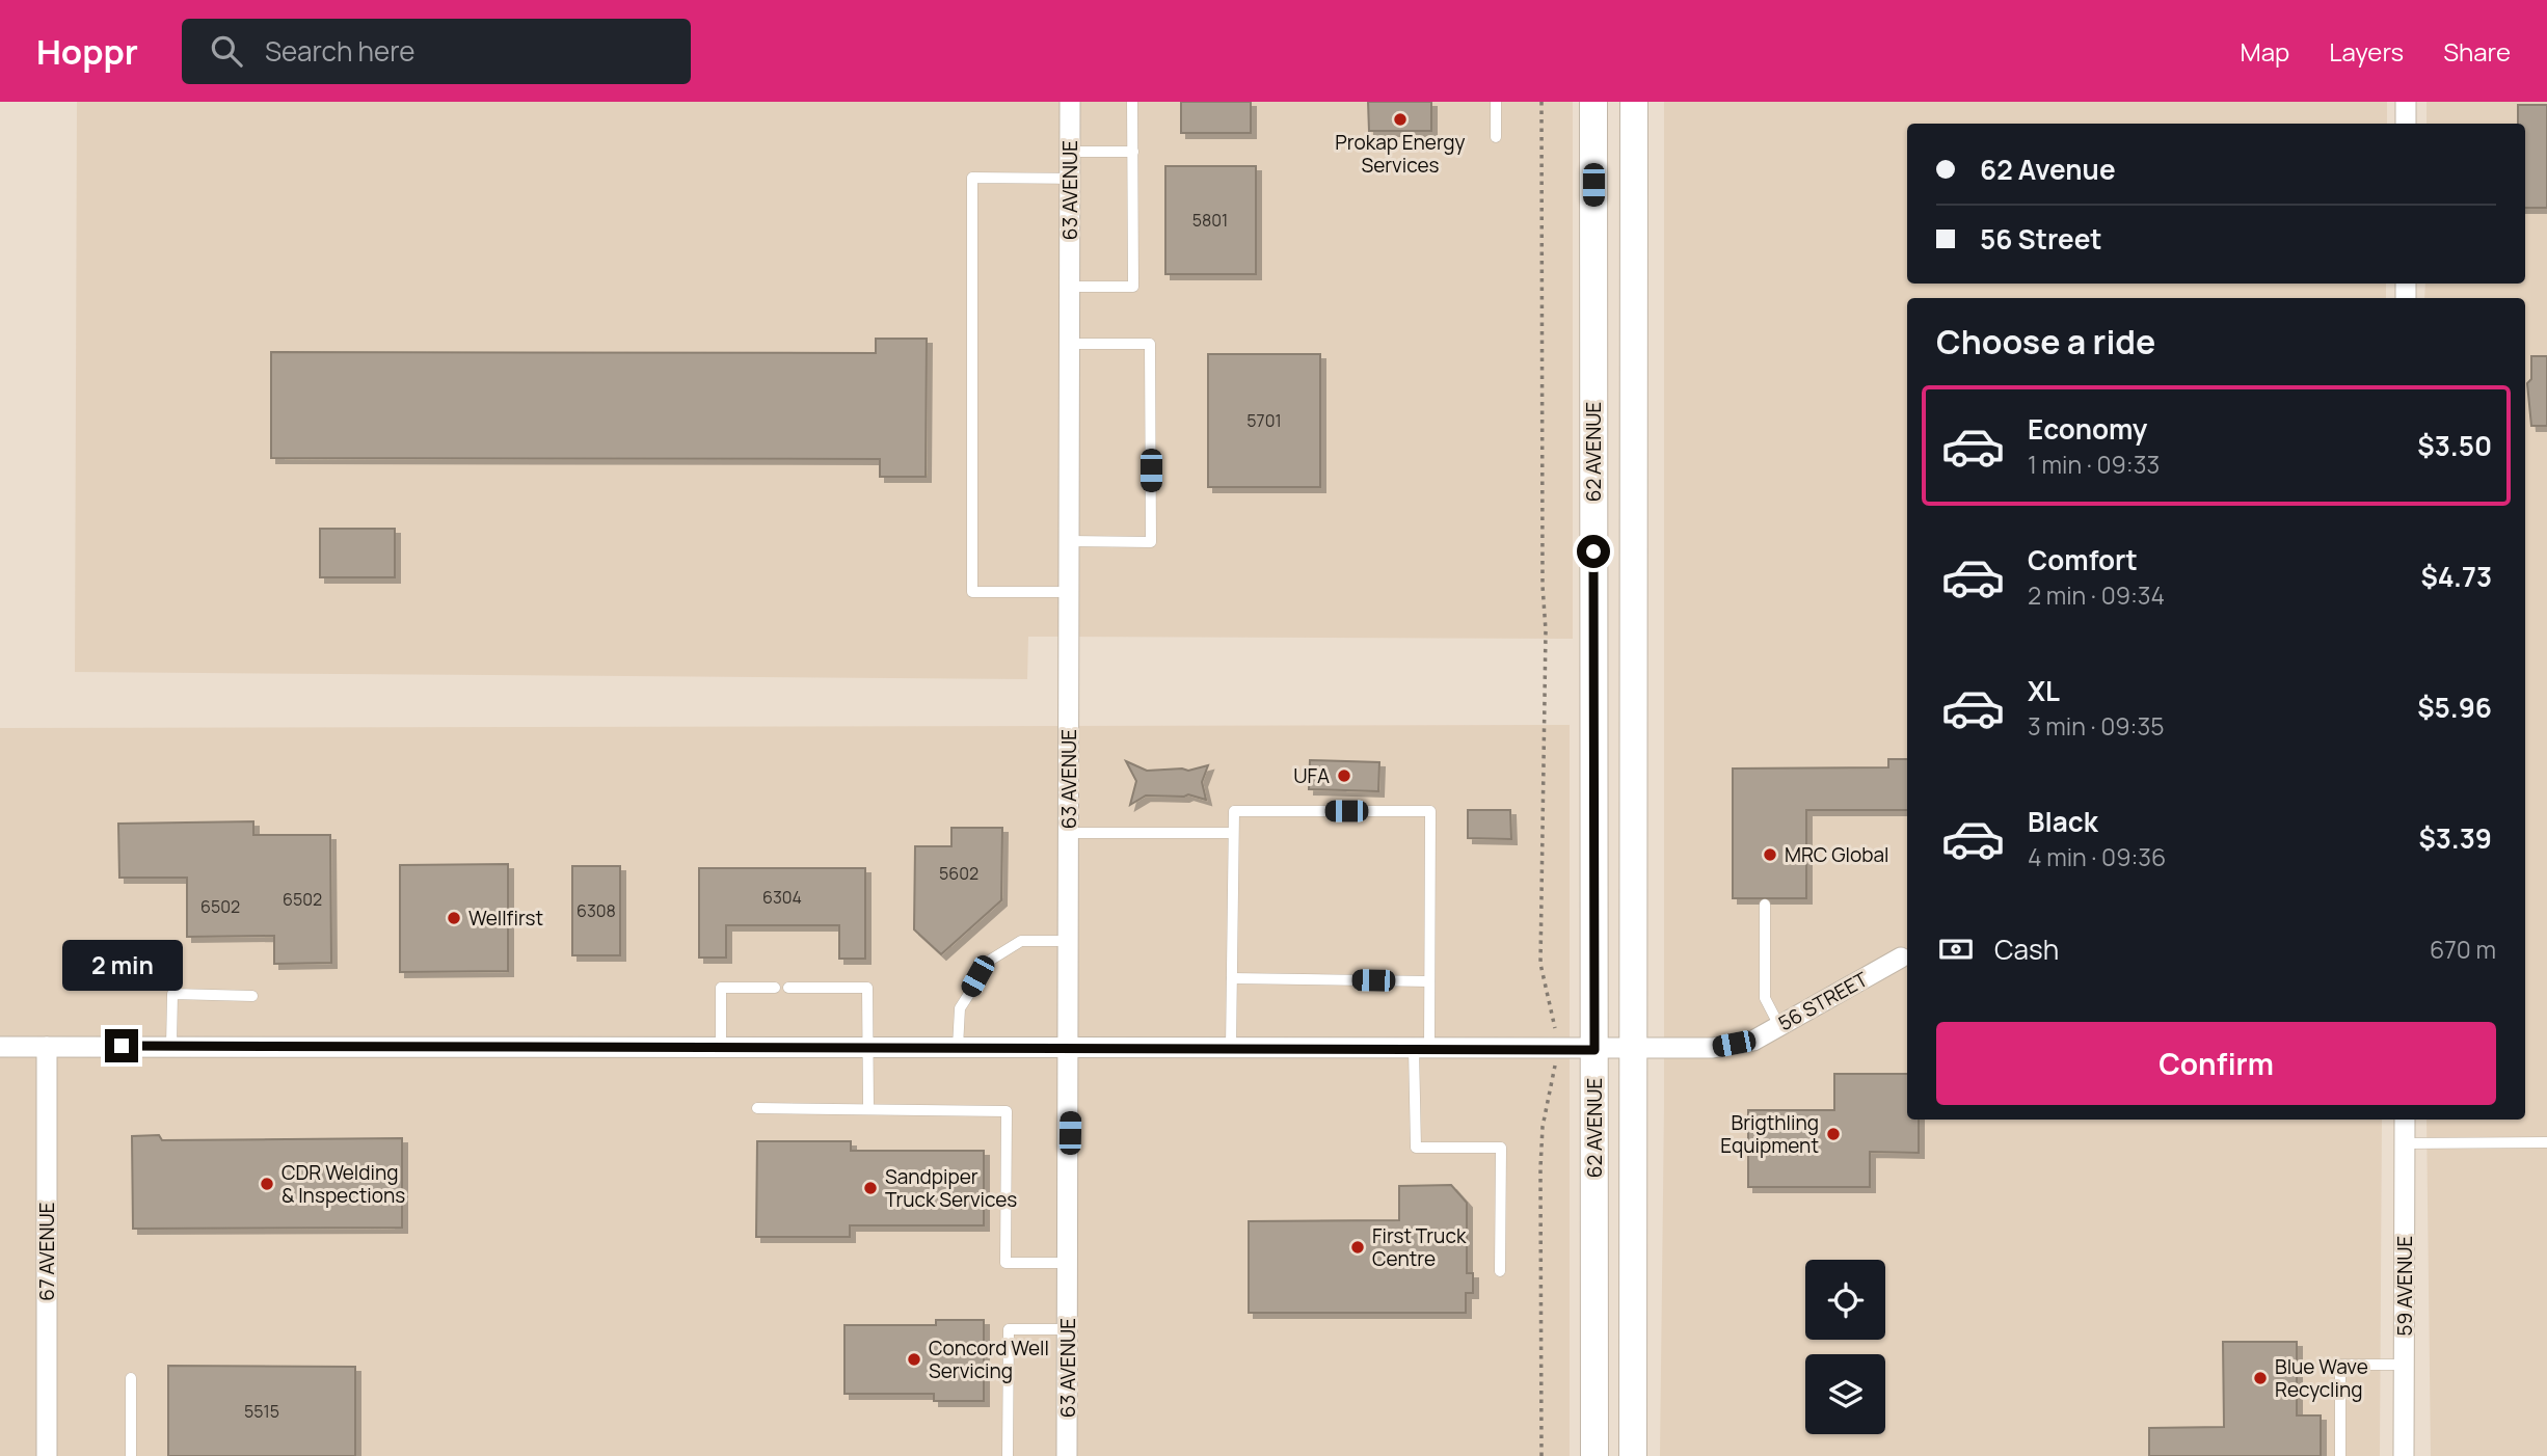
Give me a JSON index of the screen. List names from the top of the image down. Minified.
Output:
{"streets":{"main road":["62 AVENUE"],"street":["63 AVENUE","56 STREET","67 AVENUE","59 AVENUE"]},"crossings":[["63 AVENUE","56 STREET"],["62 AVENUE","56 STREET"],["56 STREET","67 AVENUE"]],"places":["Prokap Energy Services","UFA","MRC Global","Wellfirst","Brigthling Equipment","CDR Welding & Inspections","Sandpiper Truck Services","First Truck Centre","Concord Well Servicing","Blue Wave Recycling"],"house_numbers":["5801","5701","5602","6304","6502","6502","6308","5515"],"page":{"header":"Hoppr","search":"Search here","nav":["Map","Layers","Share"],"banner":["62 Avenue","56 Street"],"heading":"Choose a ride","list":[{"name":"Economy","note":"1 min · 09:33","value":"$3.50"},{"name":"Comfort","note":"2 min · 09:34","value":"$4.73"},{"name":"XL","note":"3 min · 09:35","value":"$5.96"},{"name":"Black","note":"4 min · 09:36","value":"$3.39"}],"pay":["Cash","670 m"],"bubble":"2 min","buttons":"Confirm"}}
